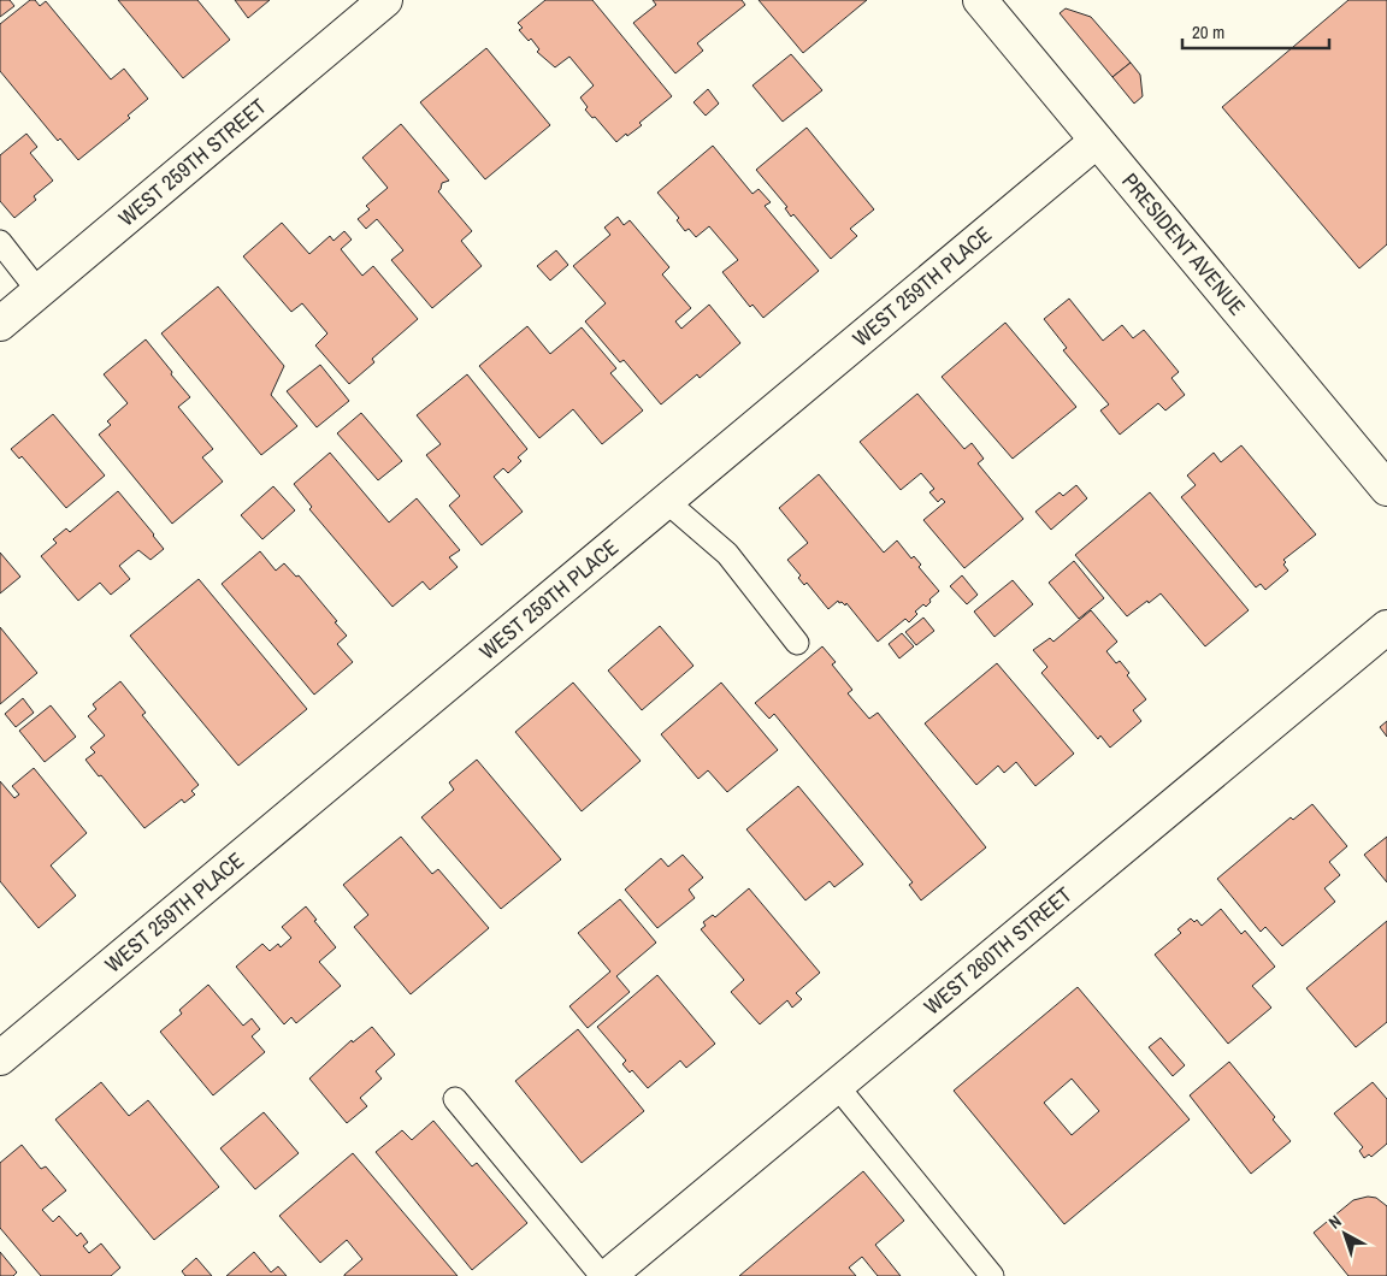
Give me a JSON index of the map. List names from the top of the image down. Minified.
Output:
{"streets":{"street":["WEST 259TH STREET","PRESIDENT AVENUE","WEST 259TH PLACE","WEST 260TH STREET"]},"crossings":[["PRESIDENT AVENUE","WEST 259TH PLACE"]],"scale_bar":"20 m","north":"top left"}
